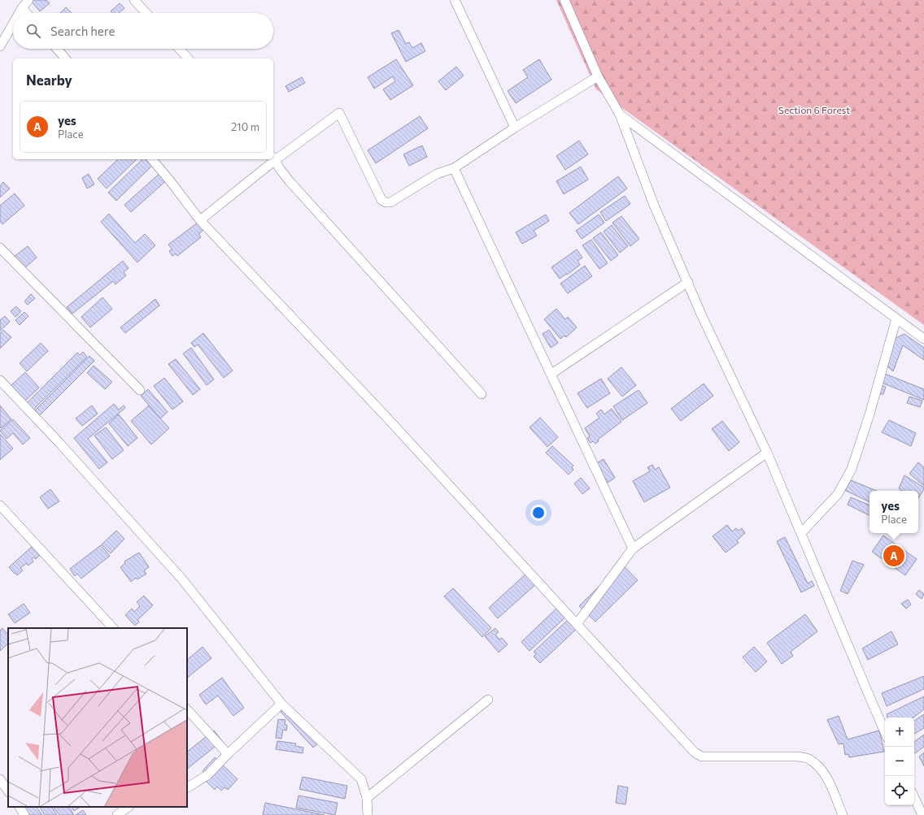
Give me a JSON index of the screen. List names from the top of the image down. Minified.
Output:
{"parks":["Section 6 Forest"],"page":{"search":"Search here","heading":"Nearby","list":[{"mark":"A","name":"yes","note":"Place","value":"210 m"}],"popup":["yes","Place"],"pins":"A","map_buttons":["+","−"]}}
